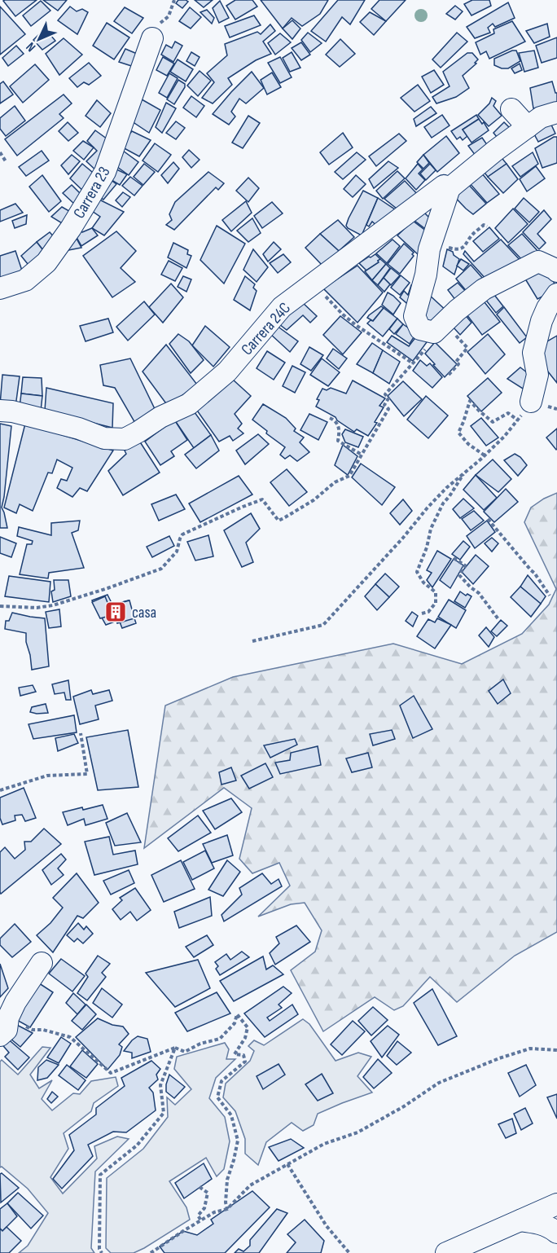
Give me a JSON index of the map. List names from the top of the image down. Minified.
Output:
{"streets":{"street":["Carrera 23","Carrera 24C"]},"places":{"building":["casa"]},"north":"bottom left"}
